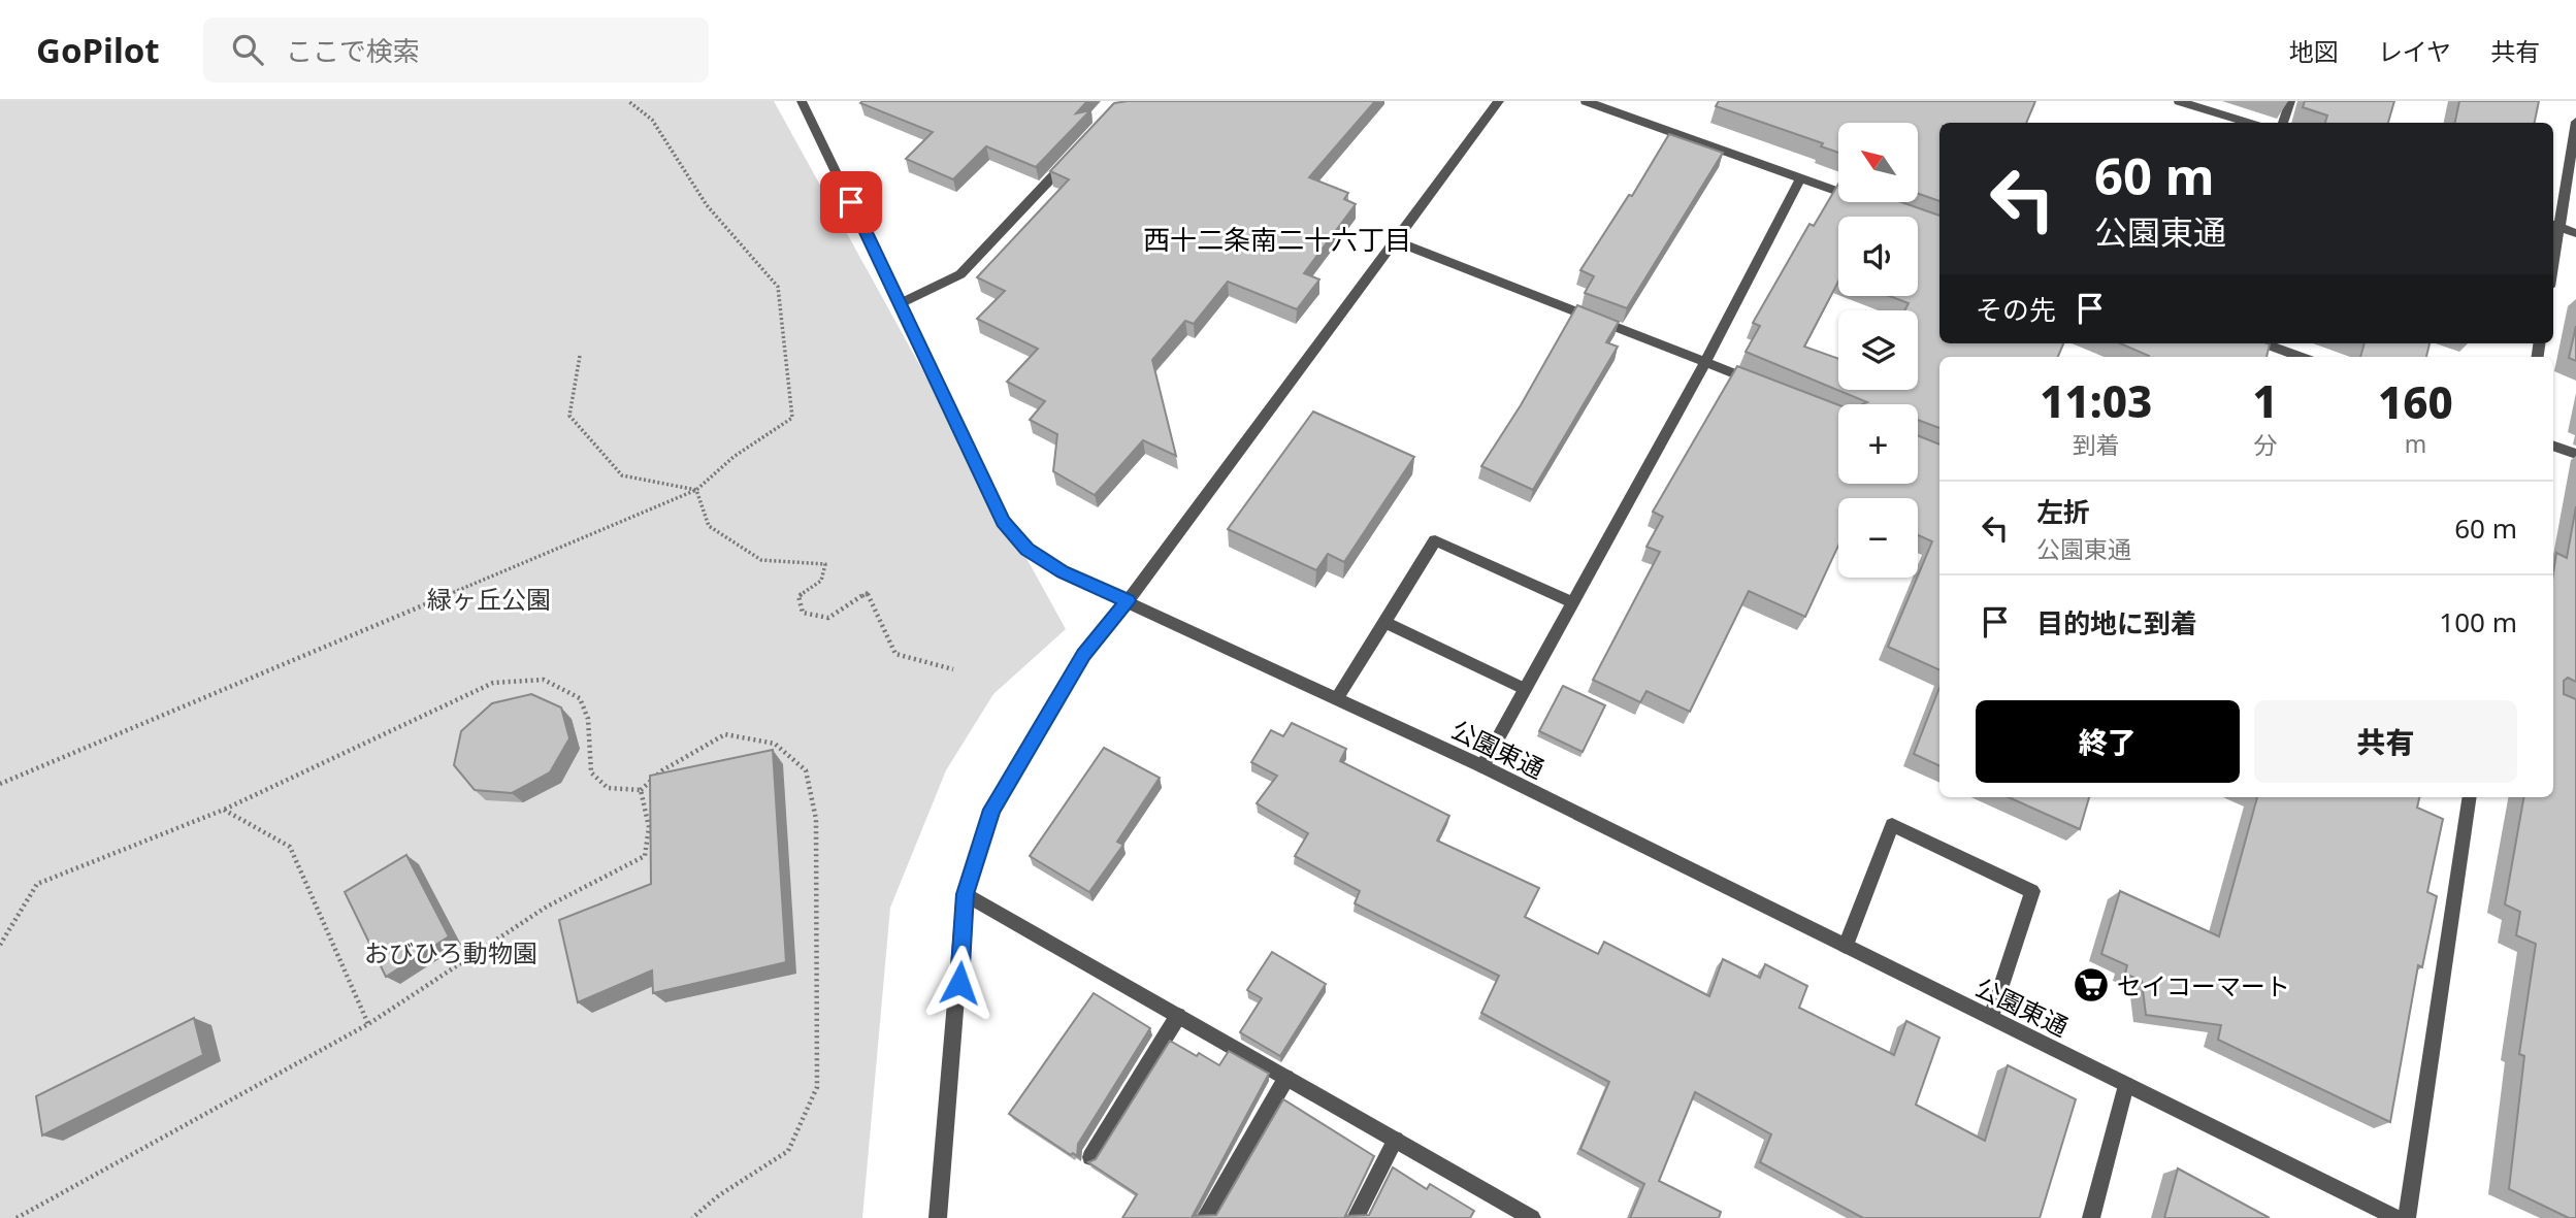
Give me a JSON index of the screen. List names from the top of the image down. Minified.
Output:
{"streets":{"street":["公園東通"]},"districts":["西十二条南二十六丁目"],"parks":["緑ヶ丘公園","おびひろ動物園"],"places":{"supermarket":["セイコーマート"]},"north":"top left","page":{"header":"GoPilot","search":"ここで検索","nav":["地図","レイヤ","共有"],"map_buttons":["+","−"],"turn":["60 m","公園東通"],"then":"その先","eta":["11:03","到着","1","分","160","m"],"list":[{"name":"左折","note":"公園東通","value":"60 m"},{"name":"目的地に到着","value":"100 m"}],"buttons":["終了","共有"]}}
